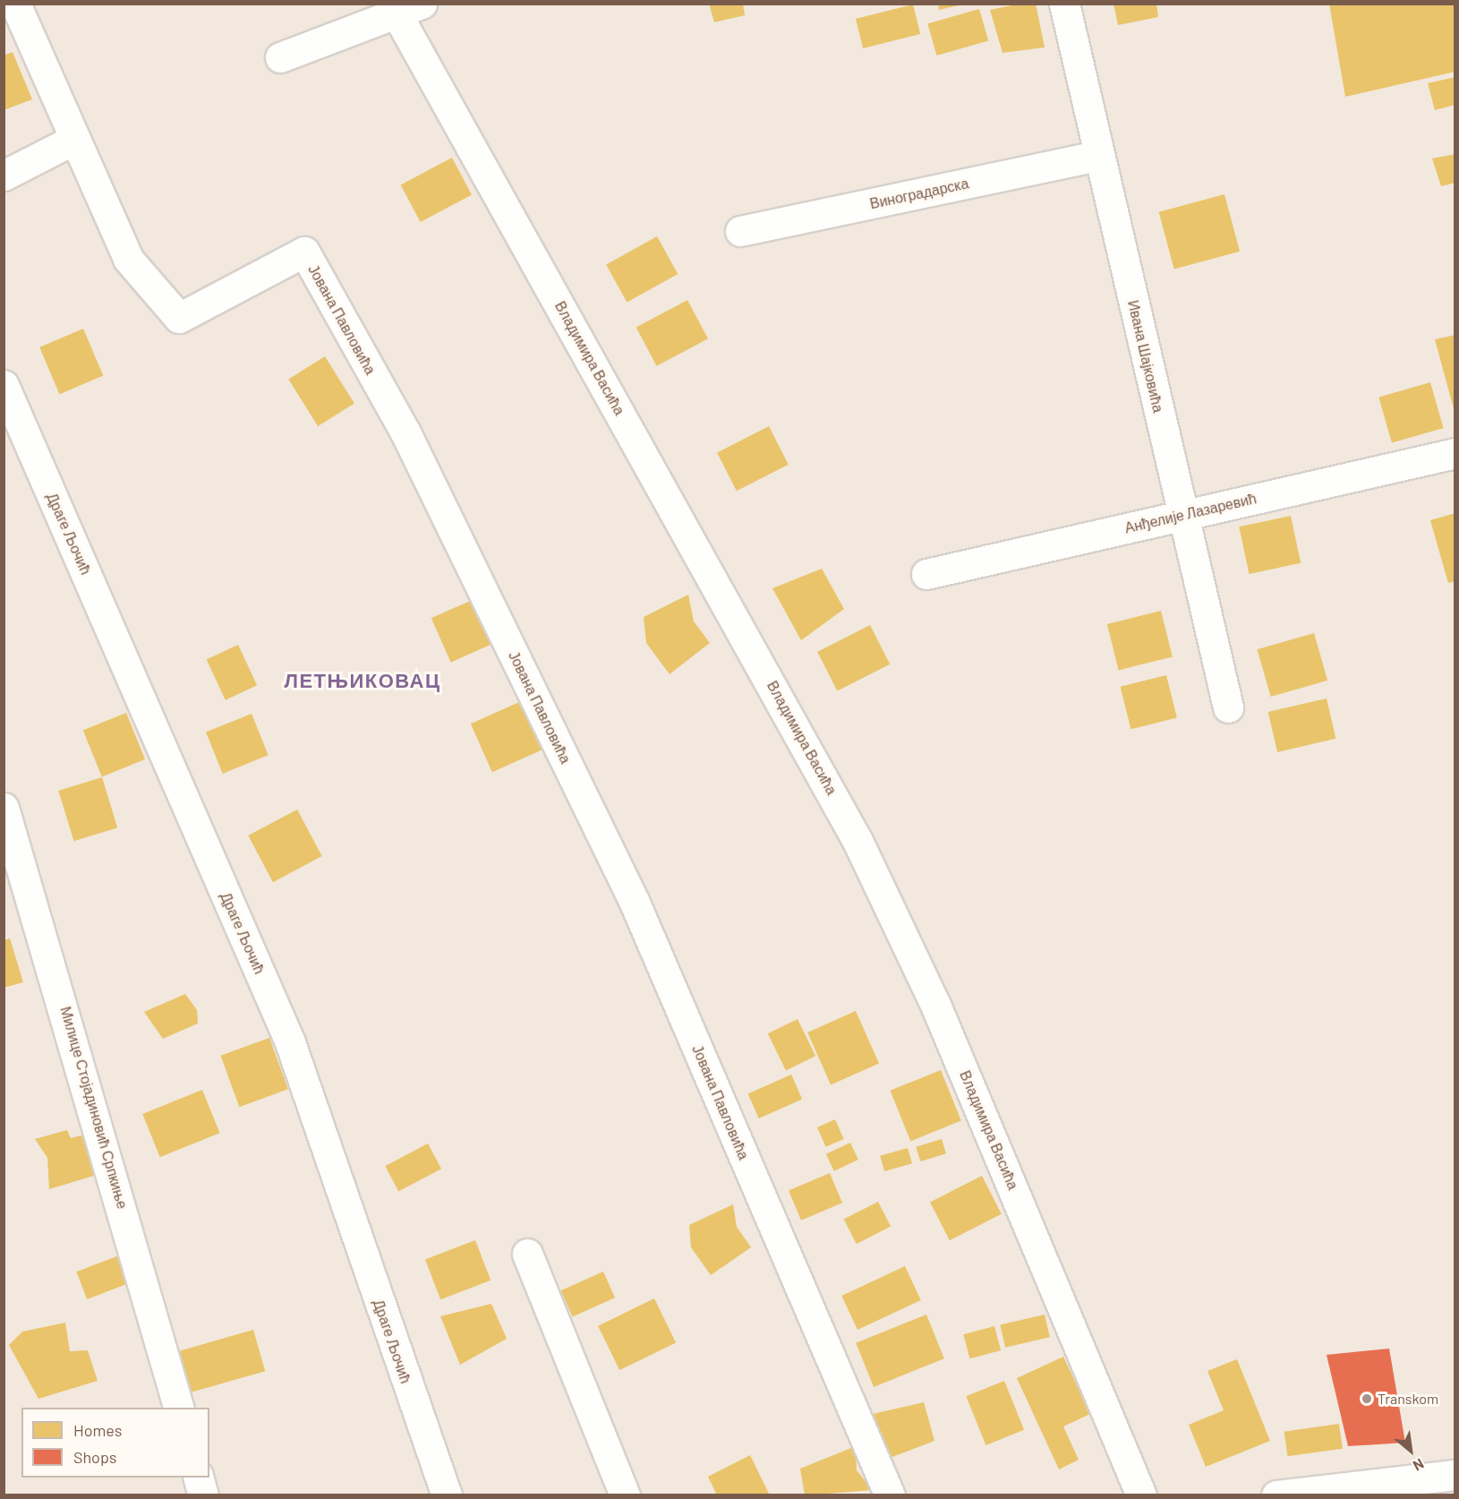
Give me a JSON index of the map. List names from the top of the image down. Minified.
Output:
{"streets":{"street":["Виноградарска","Јована Павловића","Ивана Шајковића","Владимира Васића","Анђелије Лазаревић","Драге Љочић","Милице Стојадиновић Српкиње"]},"crossings":[["Виноградарска","Ивана Шајковића"],["Ивана Шајковића","Анђелије Лазаревић"]],"districts":["ЛЕТЊИКОВАЦ"],"places":["Transkom"],"legend":["Homes","Shops"],"north":"bottom right"}
